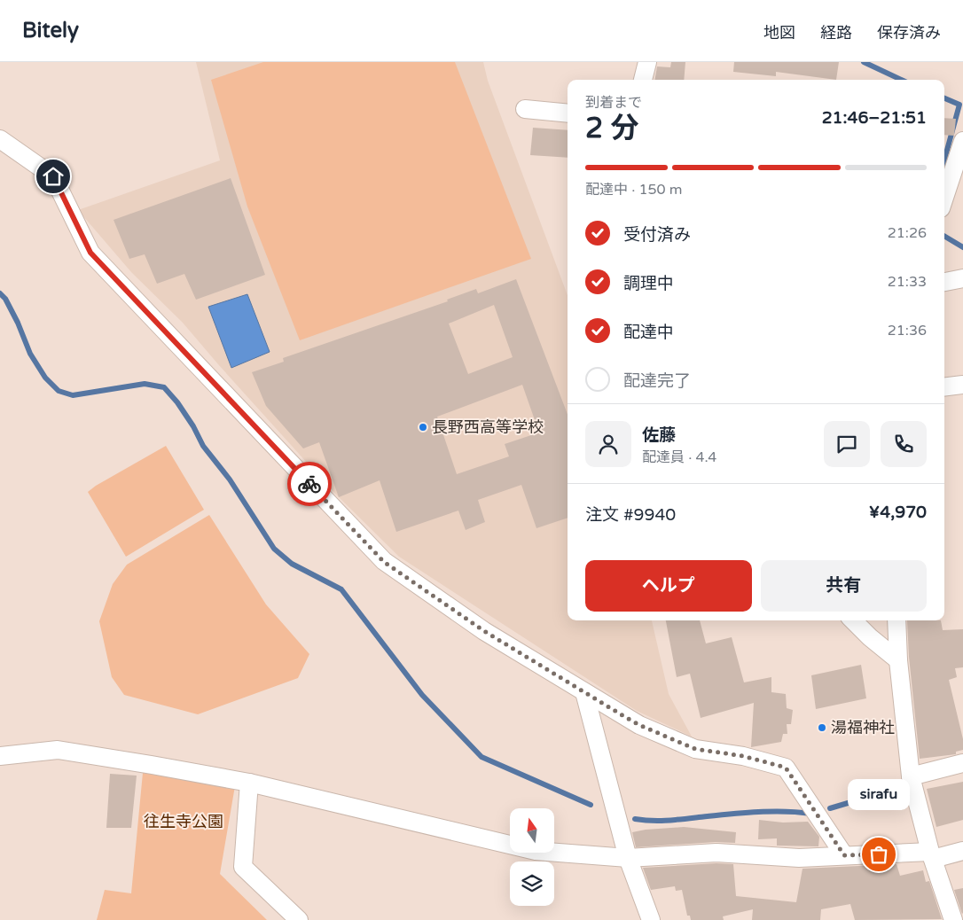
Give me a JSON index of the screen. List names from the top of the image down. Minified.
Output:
{"parks":["往生寺公園"],"places":["長野西高等学校","湯福神社","sirafu"],"north":"top","page":{"header":"Bitely","nav":["地図","経路","保存済み"],"heading":["2 分","到着まで","21:46–21:51"],"panel":["佐藤","配達員 · 4.4","注文 #9940","¥4,970"],"bar":"配達中 · 150 m","list":[["受付済み","21:26"],["調理中","21:33"],["配達中","21:36"],"配達完了"],"buttons":["ヘルプ","共有"],"bubble":"sirafu"}}
